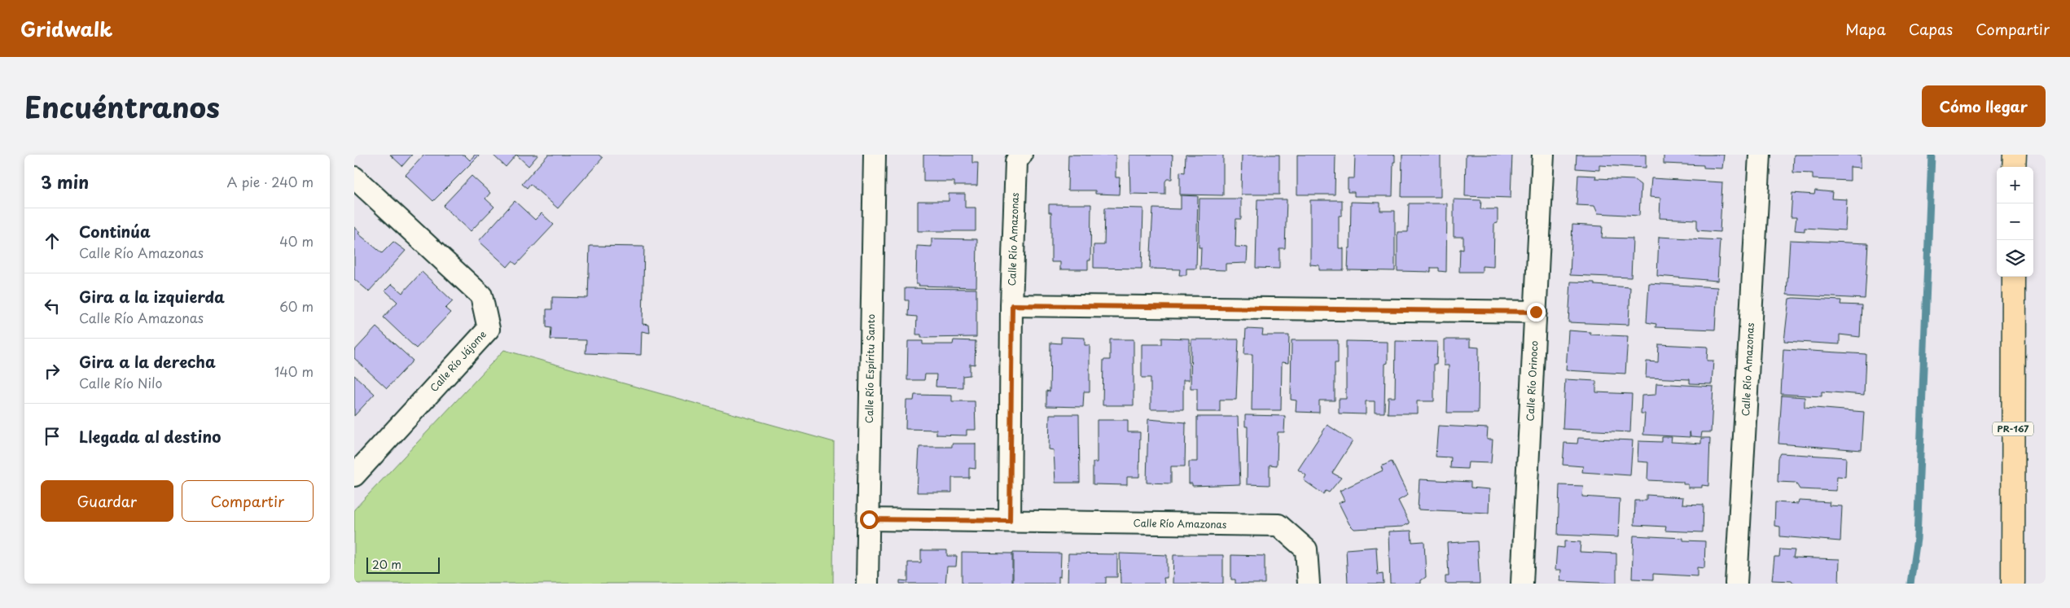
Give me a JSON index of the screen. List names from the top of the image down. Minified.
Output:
{"streets":{"main road":["PR-167"],"street":["Calle Río Amazonas","Calle Río Jájome","Calle Río Espíritu Santo","Calle Río Orinoco"]},"crossings":[["Calle Río Amazonas","Calle Río Espíritu Santo"]],"scale_bar":"20 m","page":{"header":"Gridwalk","nav":["Mapa","Capas","Compartir"],"title":"Encuéntranos","buttons":["Cómo llegar",["Guardar","Compartir"]],"heading":["3 min","A pie · 240 m"],"map_buttons":["+","−"],"list":[["Continúa","Calle Río Amazonas","40 m"],["Gira a la izquierda","Calle Río Amazonas","60 m"],["Gira a la derecha","Calle Río Nilo","140 m"],"Llegada al destino"],"scale":"20 m"}}
